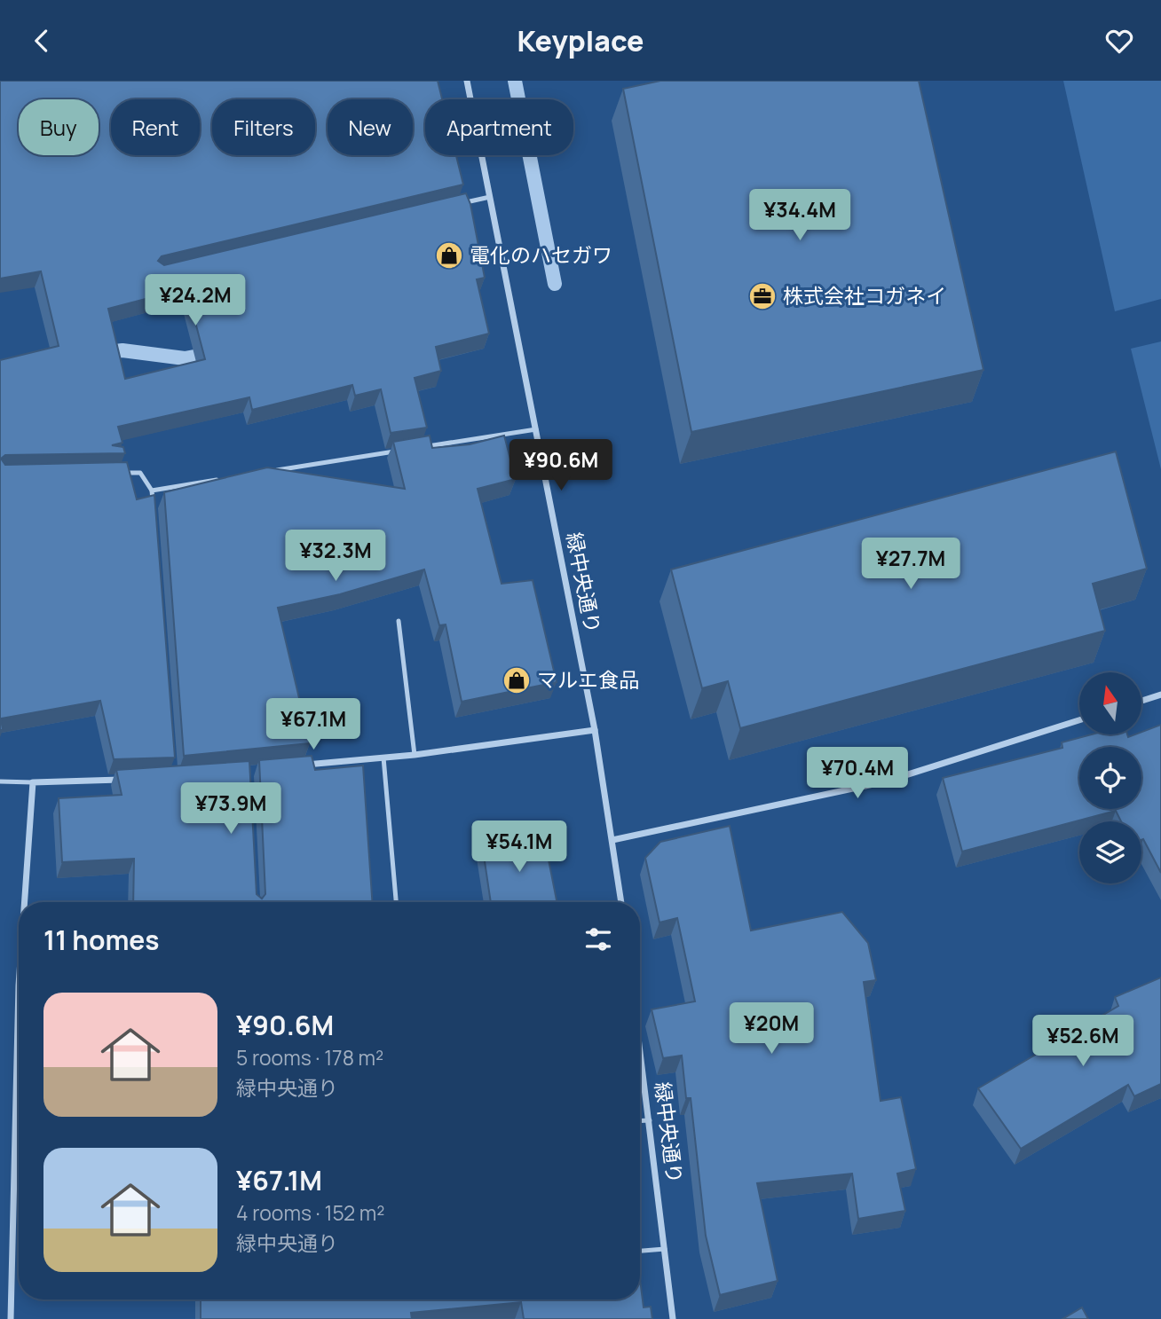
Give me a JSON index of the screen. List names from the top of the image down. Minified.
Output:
{"streets":{"street":["緑中央通り"]},"places":{"shop":["電化のハセガワ","マルエ食品"],"office":["株式会社コガネイ"]},"north":"top","page":{"header":"Keyplace","chip":["Buy","Rent","Filters","New","Apartment"],"price":["¥34.4M","¥24.2M","¥90.6M","¥32.3M","¥27.7M","¥67.1M","¥70.4M","¥73.9M","¥54.1M","¥20M","¥52.6M"],"heading":"11 homes","list":[{"name":"¥90.6M","note":"5 rooms · 178 m² · 緑中央通り"},{"name":"¥67.1M","note":"4 rooms · 152 m² · 緑中央通り"}]}}
